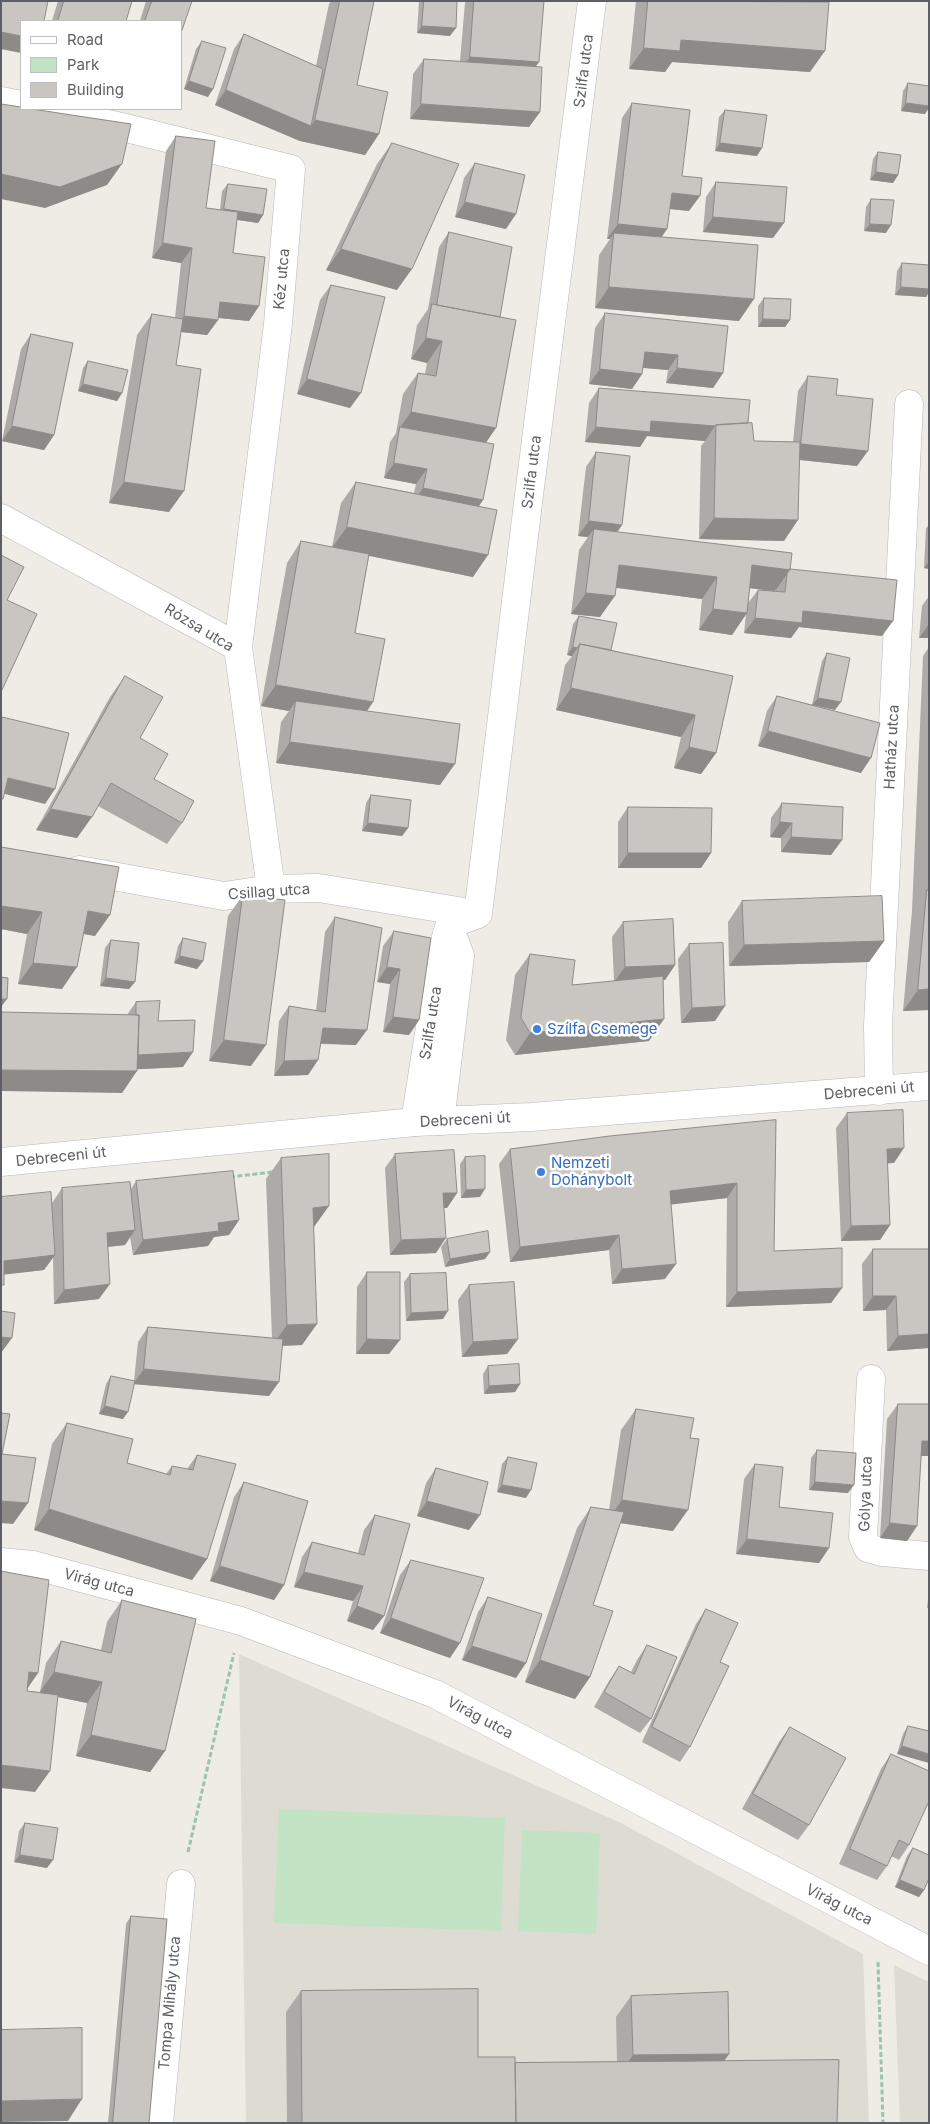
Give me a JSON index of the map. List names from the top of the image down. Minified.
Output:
{"streets":{"street":["Szilfa utca","Kéz utca","Rózsa utca","Hatház utca","Csillag utca","Debreceni út","Gólya utca","Virág utca","Tompa Mihály utca"]},"crossings":[["Szilfa utca","Csillag utca"],["Szilfa utca","Debreceni út"],["Kéz utca","Rózsa utca"],["Rózsa utca","Csillag utca"],["Hatház utca","Debreceni út"]],"places":["Szílfa Csemege","Nemzeti Dohánybolt"],"legend":["Road","Park","Building"]}
